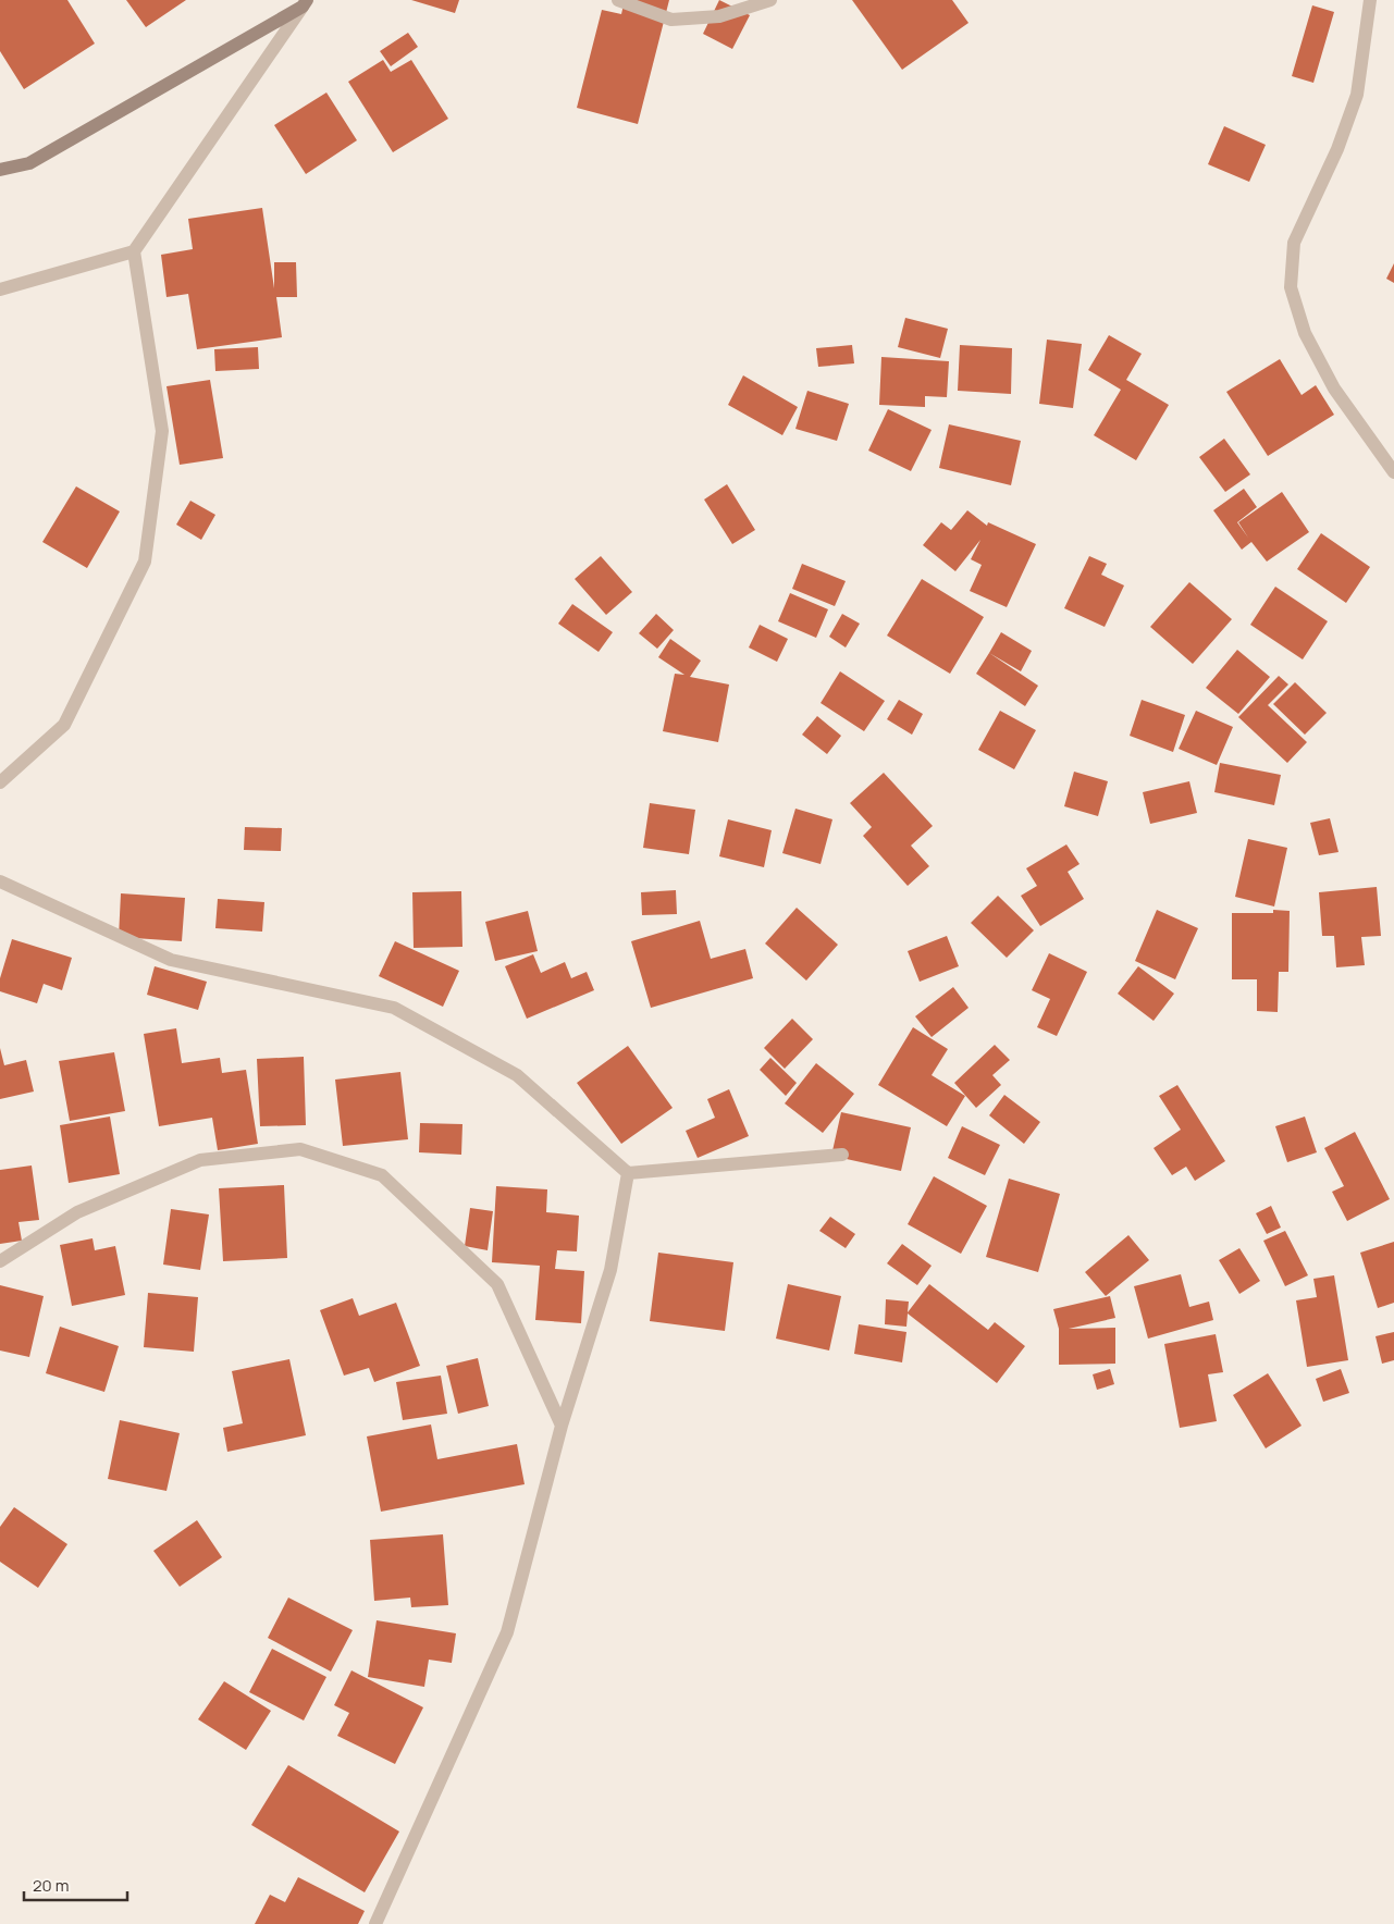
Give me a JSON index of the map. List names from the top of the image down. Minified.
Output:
{"scale_bar":"20 m"}
